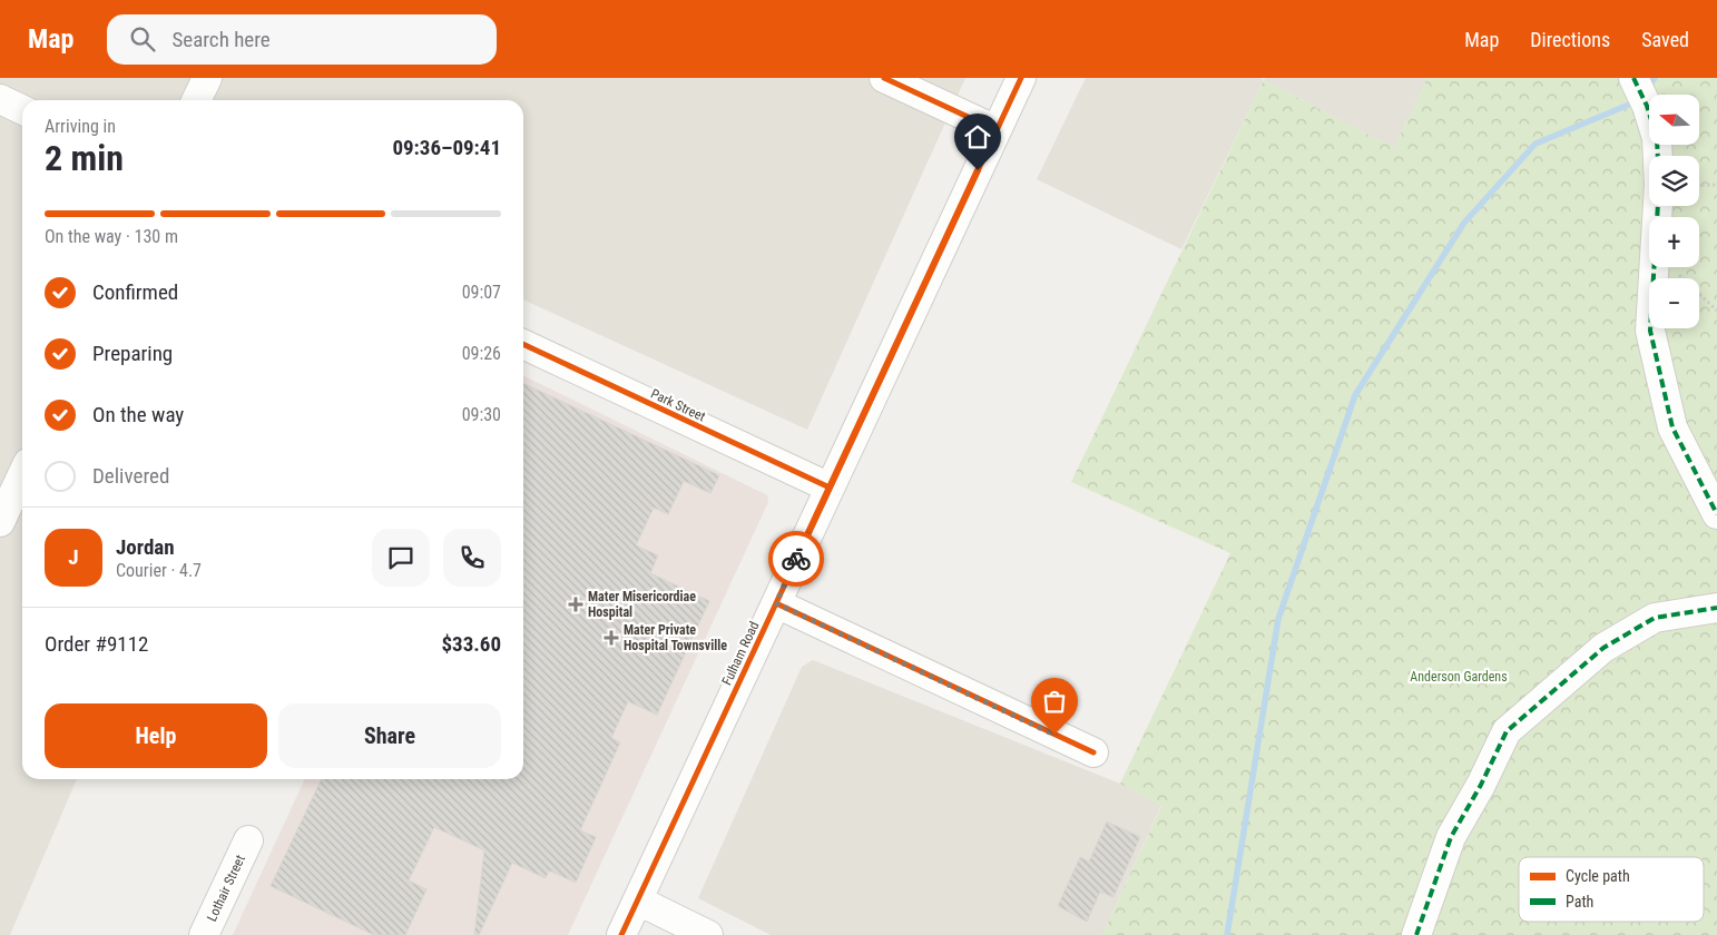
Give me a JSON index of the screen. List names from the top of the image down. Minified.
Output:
{"streets":{"street":["Park Street","Fulham Road","Lothair Street"]},"crossings":[["Park Street","Fulham Road"]],"parks":["Anderson Gardens"],"places":{"health":["Mater Misericordiae Hospital","Mater Private Hospital Townsville"]},"legend":["Cycle path","Path"],"north":"left","page":{"header":"Map","search":"Search here","nav":["Map","Directions","Saved"],"map_buttons":["+","−"],"heading":["2 min","Arriving in","09:36–09:41"],"panel":["Jordan","Courier · 4.7","Order #9112","$33.60"],"bar":"On the way · 130 m","list":[["Confirmed","09:07"],["Preparing","09:26"],["On the way","09:30"],"Delivered"],"round":"J","buttons":["Help","Share"]}}
